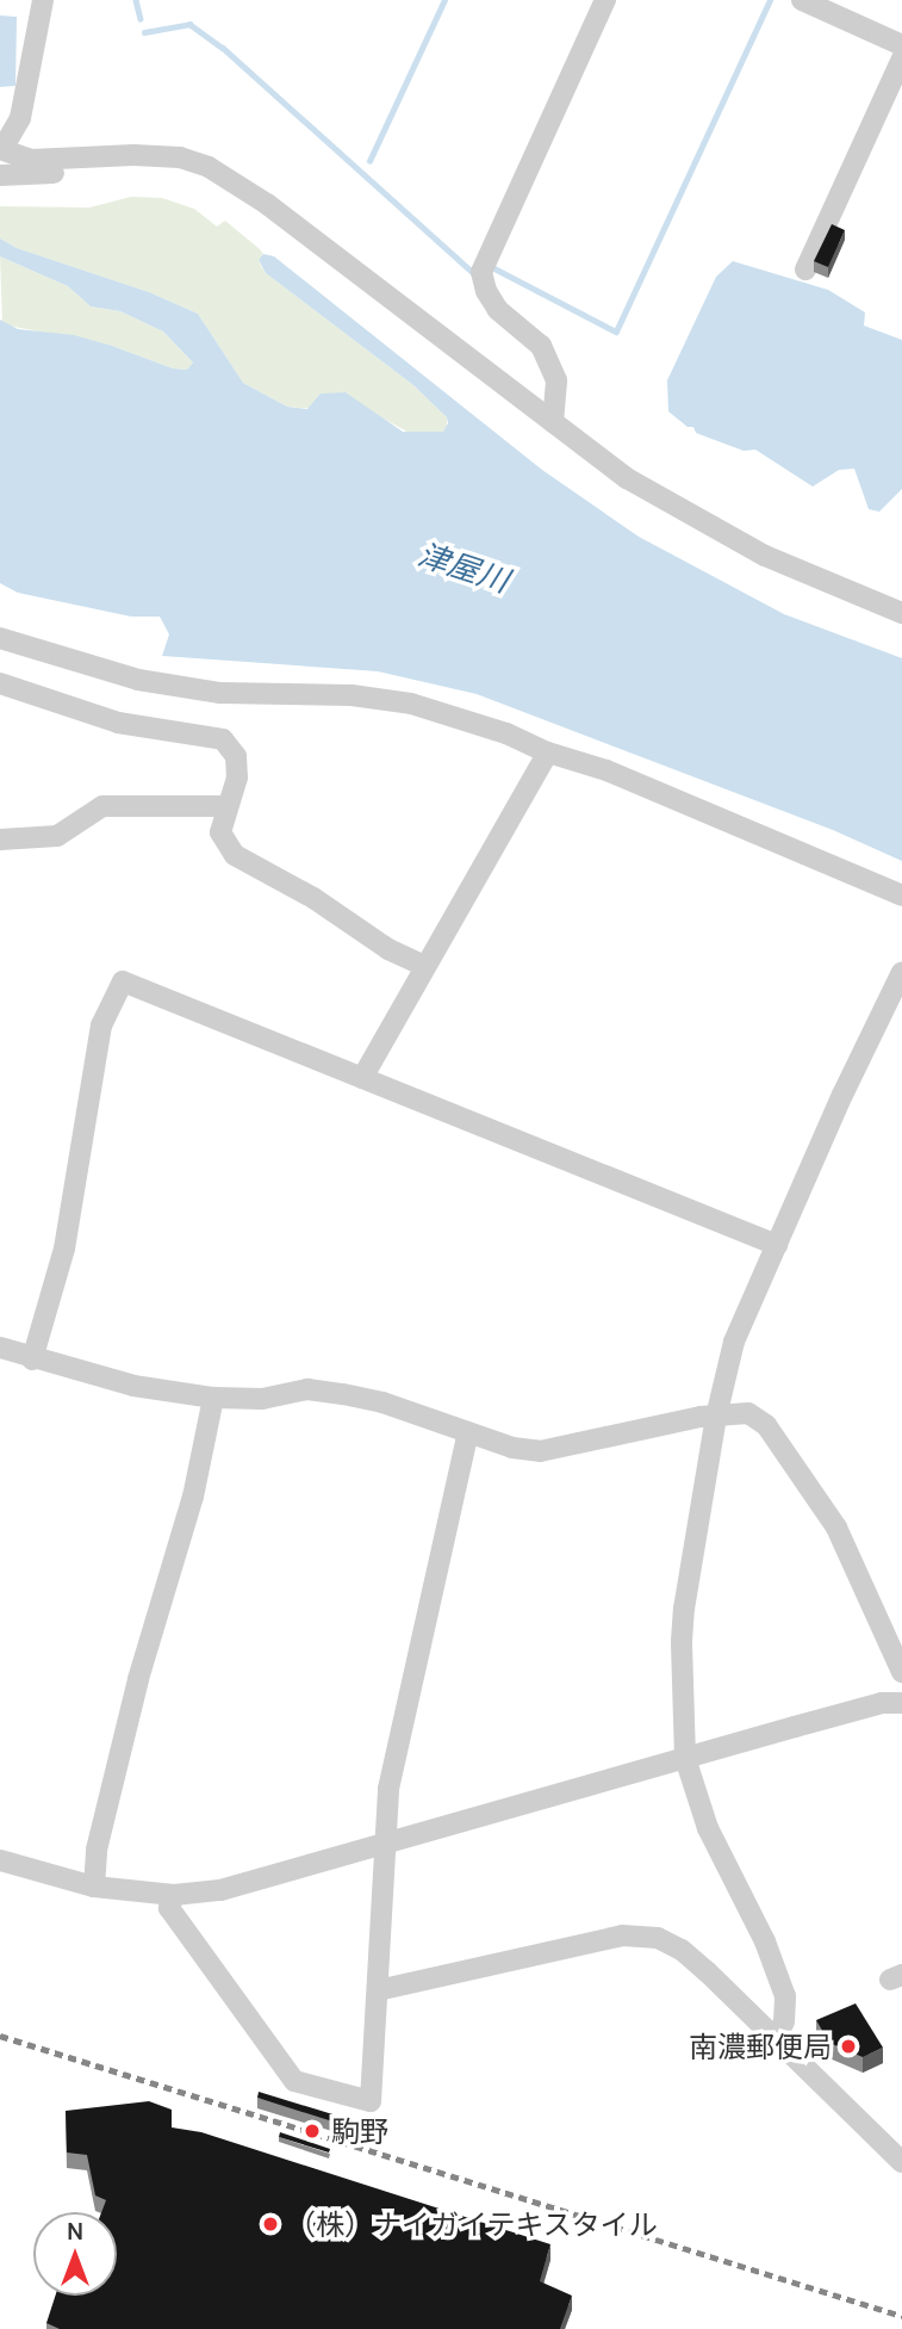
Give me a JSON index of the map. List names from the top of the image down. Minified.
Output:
{"water":["津屋川"],"places":["南濃郵便局","駒野","（株）ナイガイテキスタイル"],"north":"top"}
